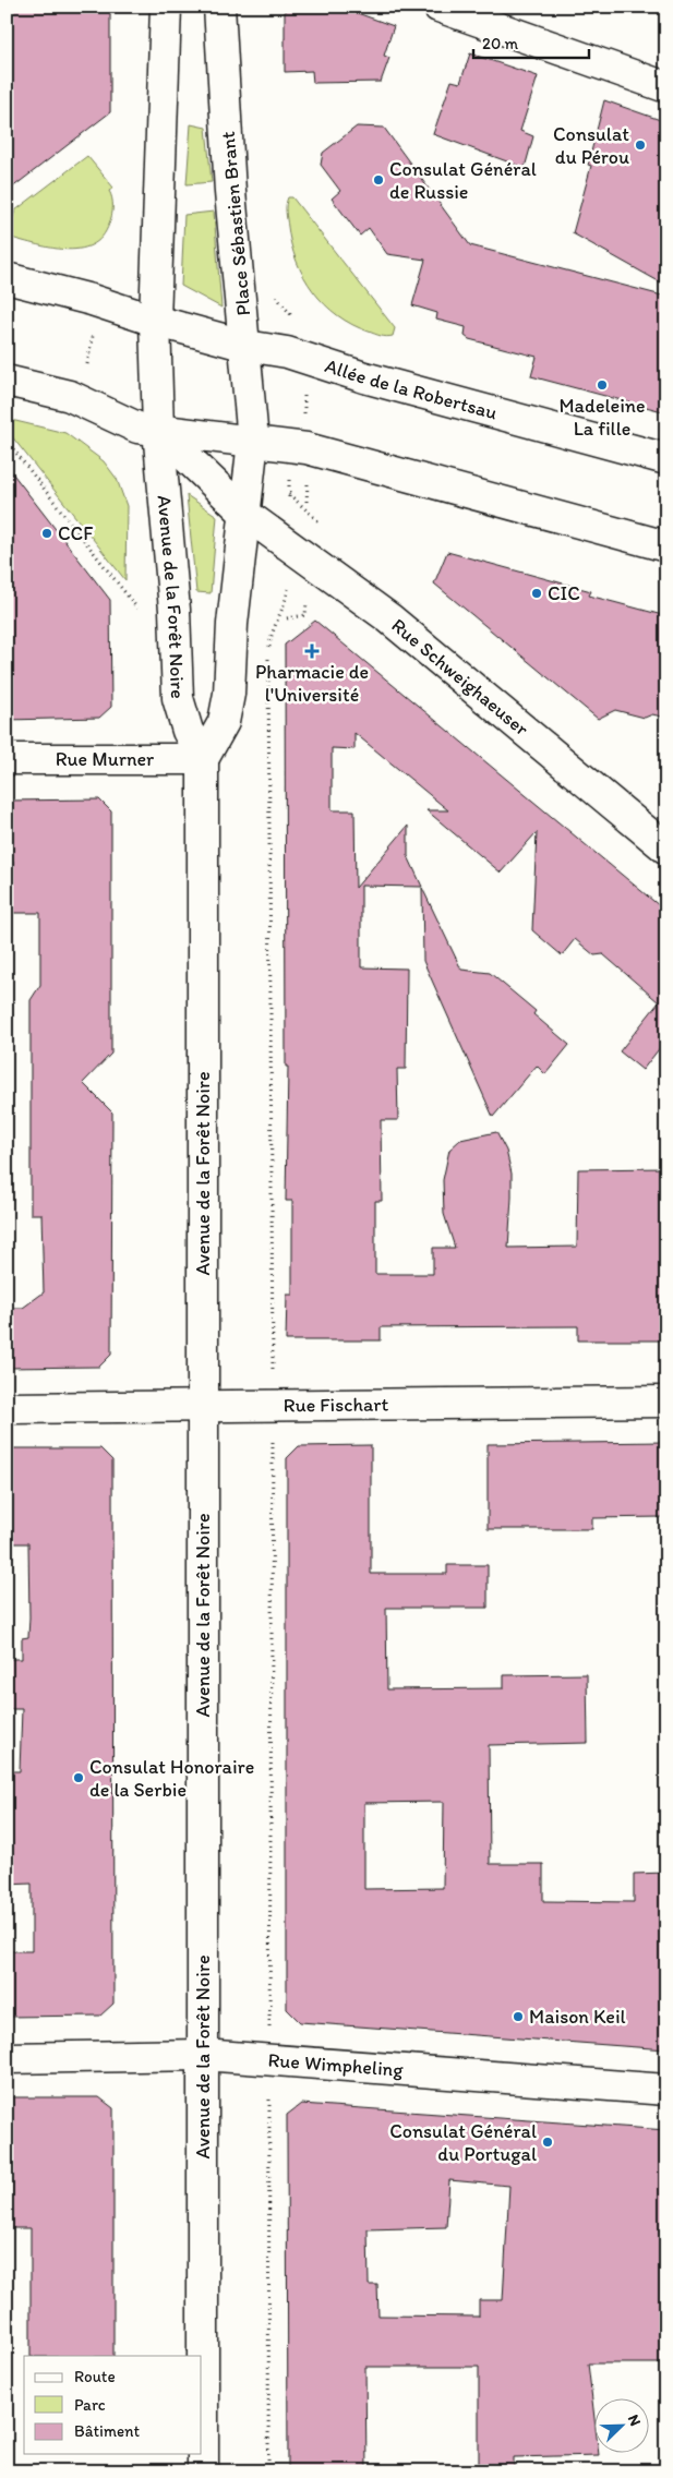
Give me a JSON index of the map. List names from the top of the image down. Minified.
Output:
{"streets":{"main road":["Place Sébastien Brant","Allée de la Robertsau","Avenue de la Forêt Noire","Rue Schweighaeuser","Rue Murner","Rue Fischart","Rue Wimpheling"]},"crossings":[["Place Sébastien Brant","Allée de la Robertsau"],["Place Sébastien Brant","Avenue de la Forêt Noire"],["Avenue de la Forêt Noire","Rue Schweighaeuser"],["Avenue de la Forêt Noire","Rue Murner"],["Avenue de la Forêt Noire","Rue Fischart"],["Avenue de la Forêt Noire","Rue Wimpheling"]],"places":{"other":["Consulat du Pérou","Consulat Général de Russie","Madeleine La fille","CCF","CIC","Consulat Honoraire de la Serbie","Maison Keil","Consulat Général du Portugal"],"health":["Pharmacie de l'Université"]},"legend":["Route","Parc","Bâtiment"],"scale_bar":"20 m","north":"top right"}
